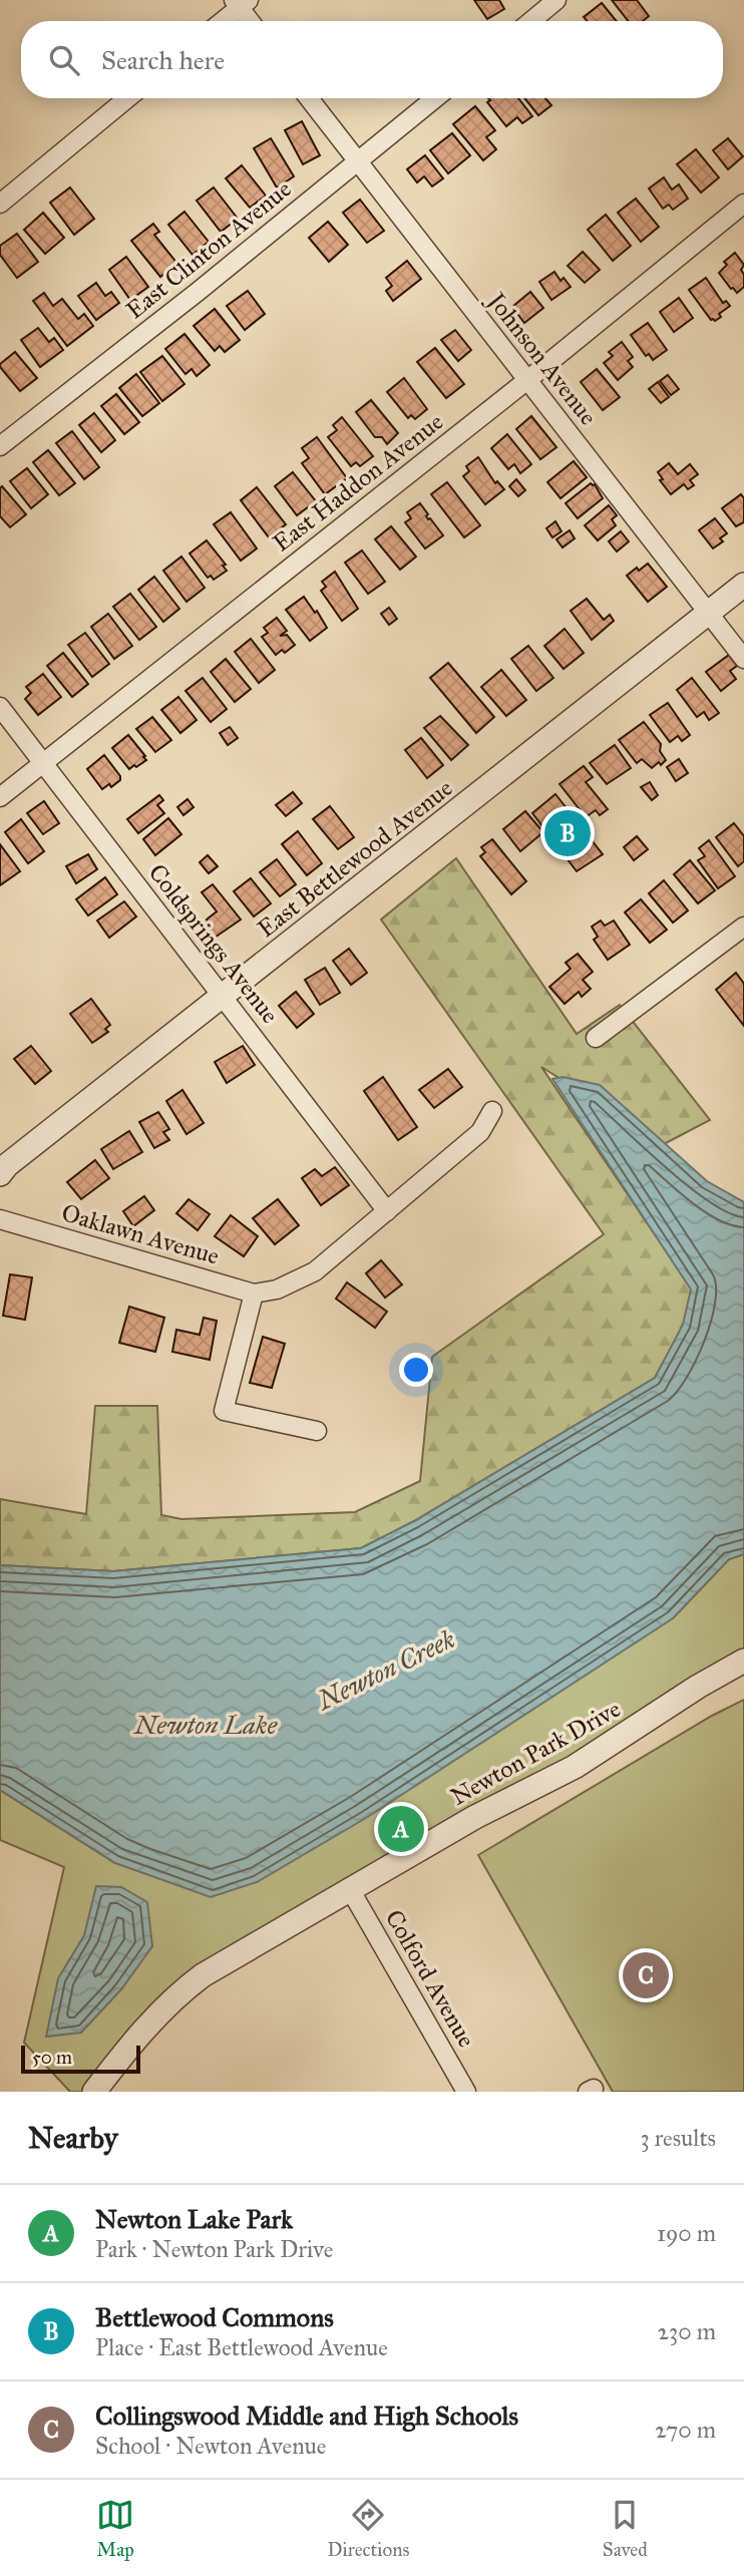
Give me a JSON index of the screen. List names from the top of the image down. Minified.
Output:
{"streets":{"street":["East Clinton Avenue","Johnson Avenue","East Haddon Avenue","East Bettlewood Avenue","Coldsprings Avenue","Oaklawn Avenue","Newton Park Drive","Colford Avenue"]},"crossings":[["East Clinton Avenue","Johnson Avenue"],["Johnson Avenue","East Haddon Avenue"],["Johnson Avenue","East Bettlewood Avenue"],["East Haddon Avenue","Coldsprings Avenue"],["East Bettlewood Avenue","Coldsprings Avenue"],["Newton Park Drive","Colford Avenue"]],"water":["Newton Creek","Newton Lake"],"scale_bar":"50 m","page":{"search":"Search here","pins":["B","A","C"],"scale":"50 m","heading":["Nearby","3 results"],"list":[{"mark":"A","name":"Newton Lake Park","note":"Park · Newton Park Drive","value":"190 m"},{"mark":"B","name":"Bettlewood Commons","note":"Place · East Bettlewood Avenue","value":"230 m"},{"mark":"C","name":"Collingswood Middle and High Schools","note":"School · Newton Avenue","value":"270 m"}],"nav":["Map","Directions","Saved"]}}
